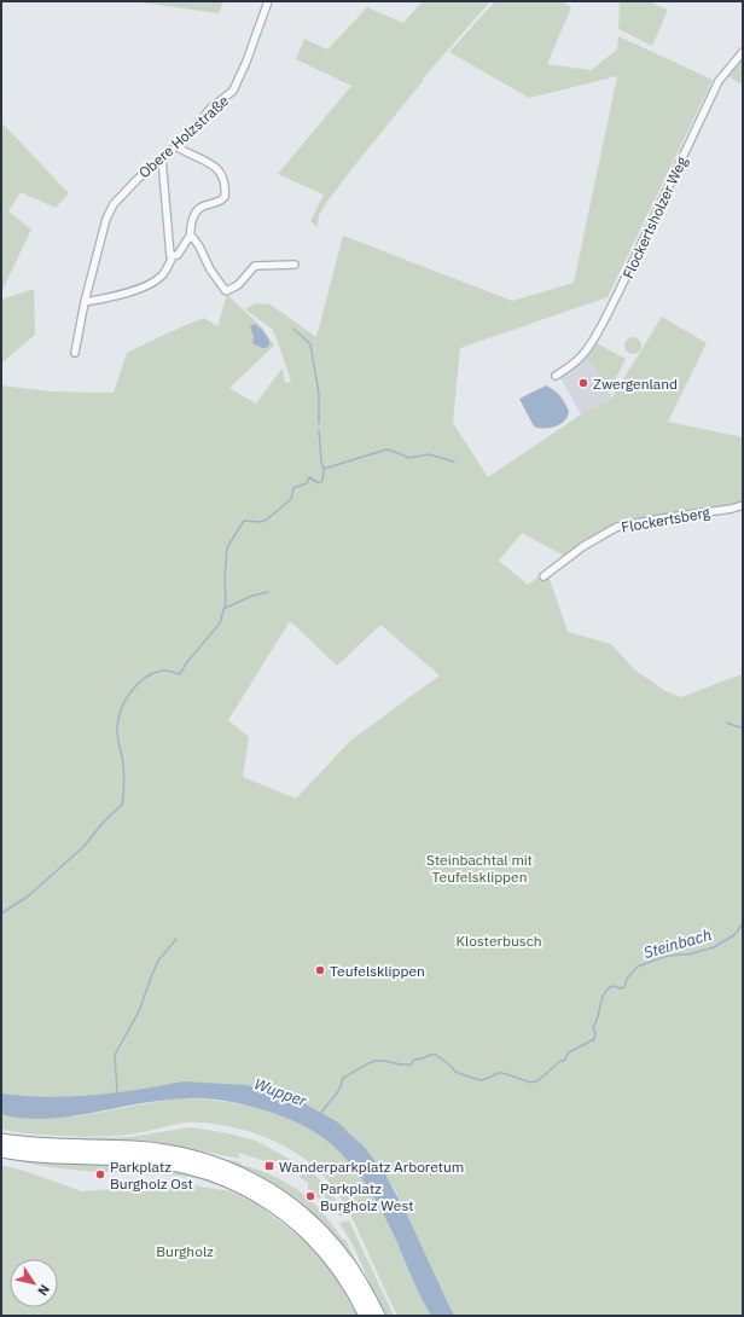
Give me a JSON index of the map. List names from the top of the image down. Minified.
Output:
{"streets":{"street":["Obere Holzstraße","Flockertsholzer Weg","Flockertsberg"]},"water":["Steinbach","Wupper"],"parks":["Steinbachtal mit Teufelsklippen","Klosterbusch","Burgholz"],"places":{"other":["Zwergenland","Teufelsklippen","Parkplatz Burgholz Ost","Parkplatz Burgholz West"],"transit":["Wanderparkplatz Arboretum"]},"north":"bottom right"}
